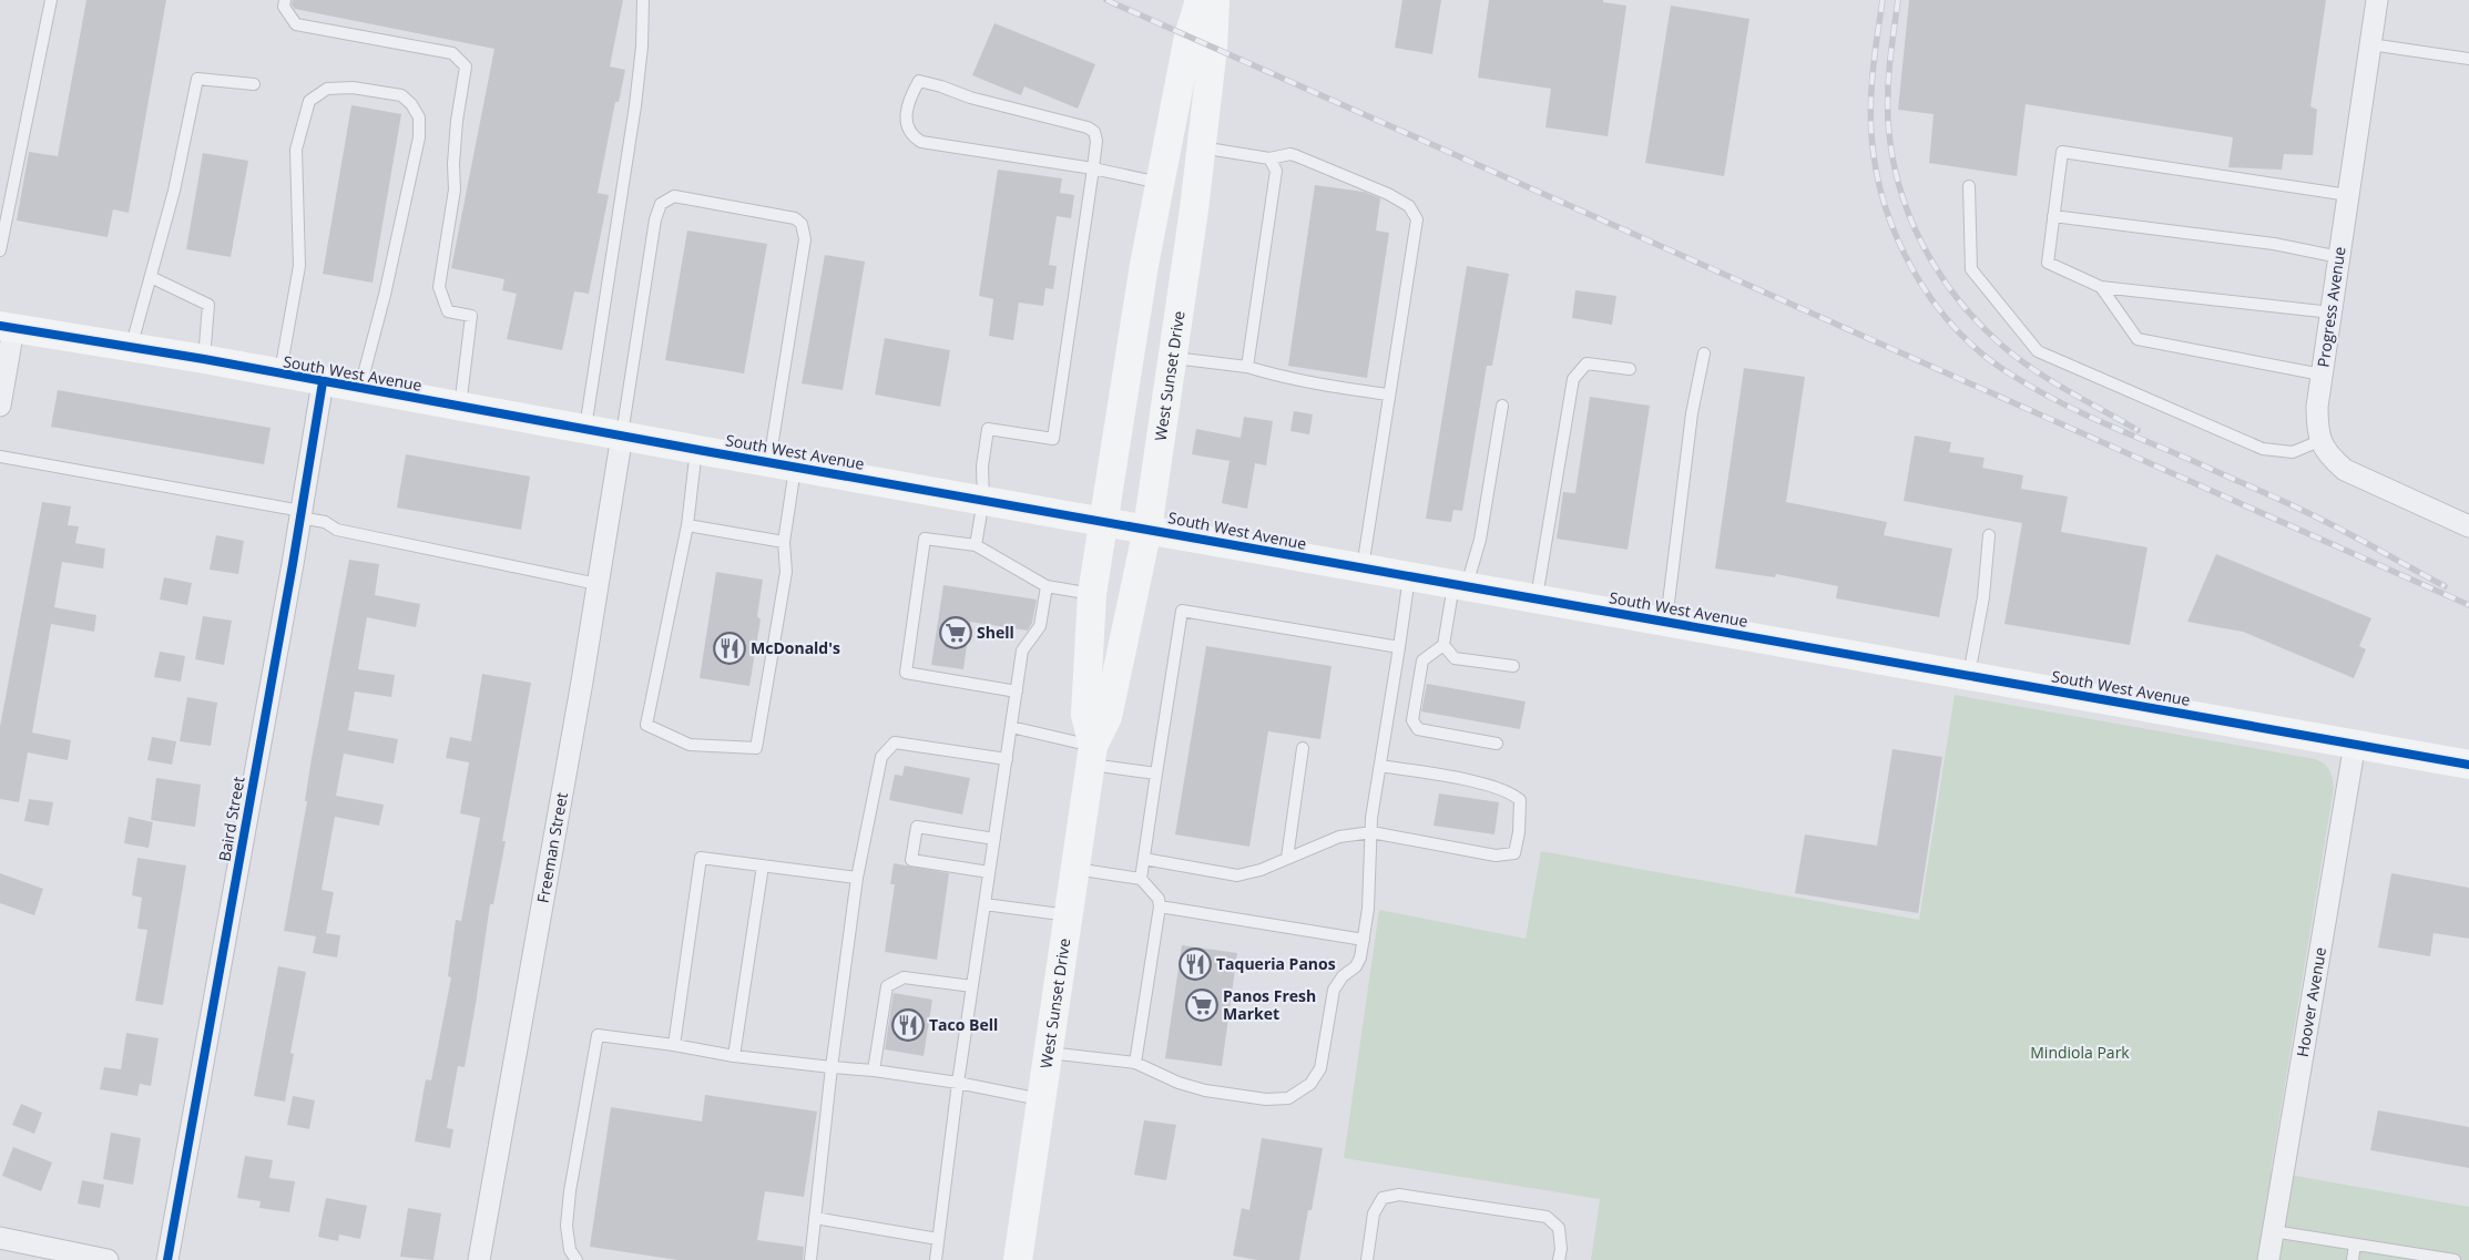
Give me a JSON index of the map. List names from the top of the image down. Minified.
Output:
{"streets":{"street":["Progress Avenue","South West Avenue","West Sunset Drive","Baird Street","Freeman Street","Hoover Avenue"]},"crossings":[["South West Avenue","West Sunset Drive"],["South West Avenue","Baird Street"],["South West Avenue","Freeman Street"],["South West Avenue","Hoover Avenue"]],"parks":["Mindiola Park"],"places":{"supermarket":["Shell","Panos Fresh Market"],"restaurant":["McDonald's","Taqueria Panos","Taco Bell"]}}
